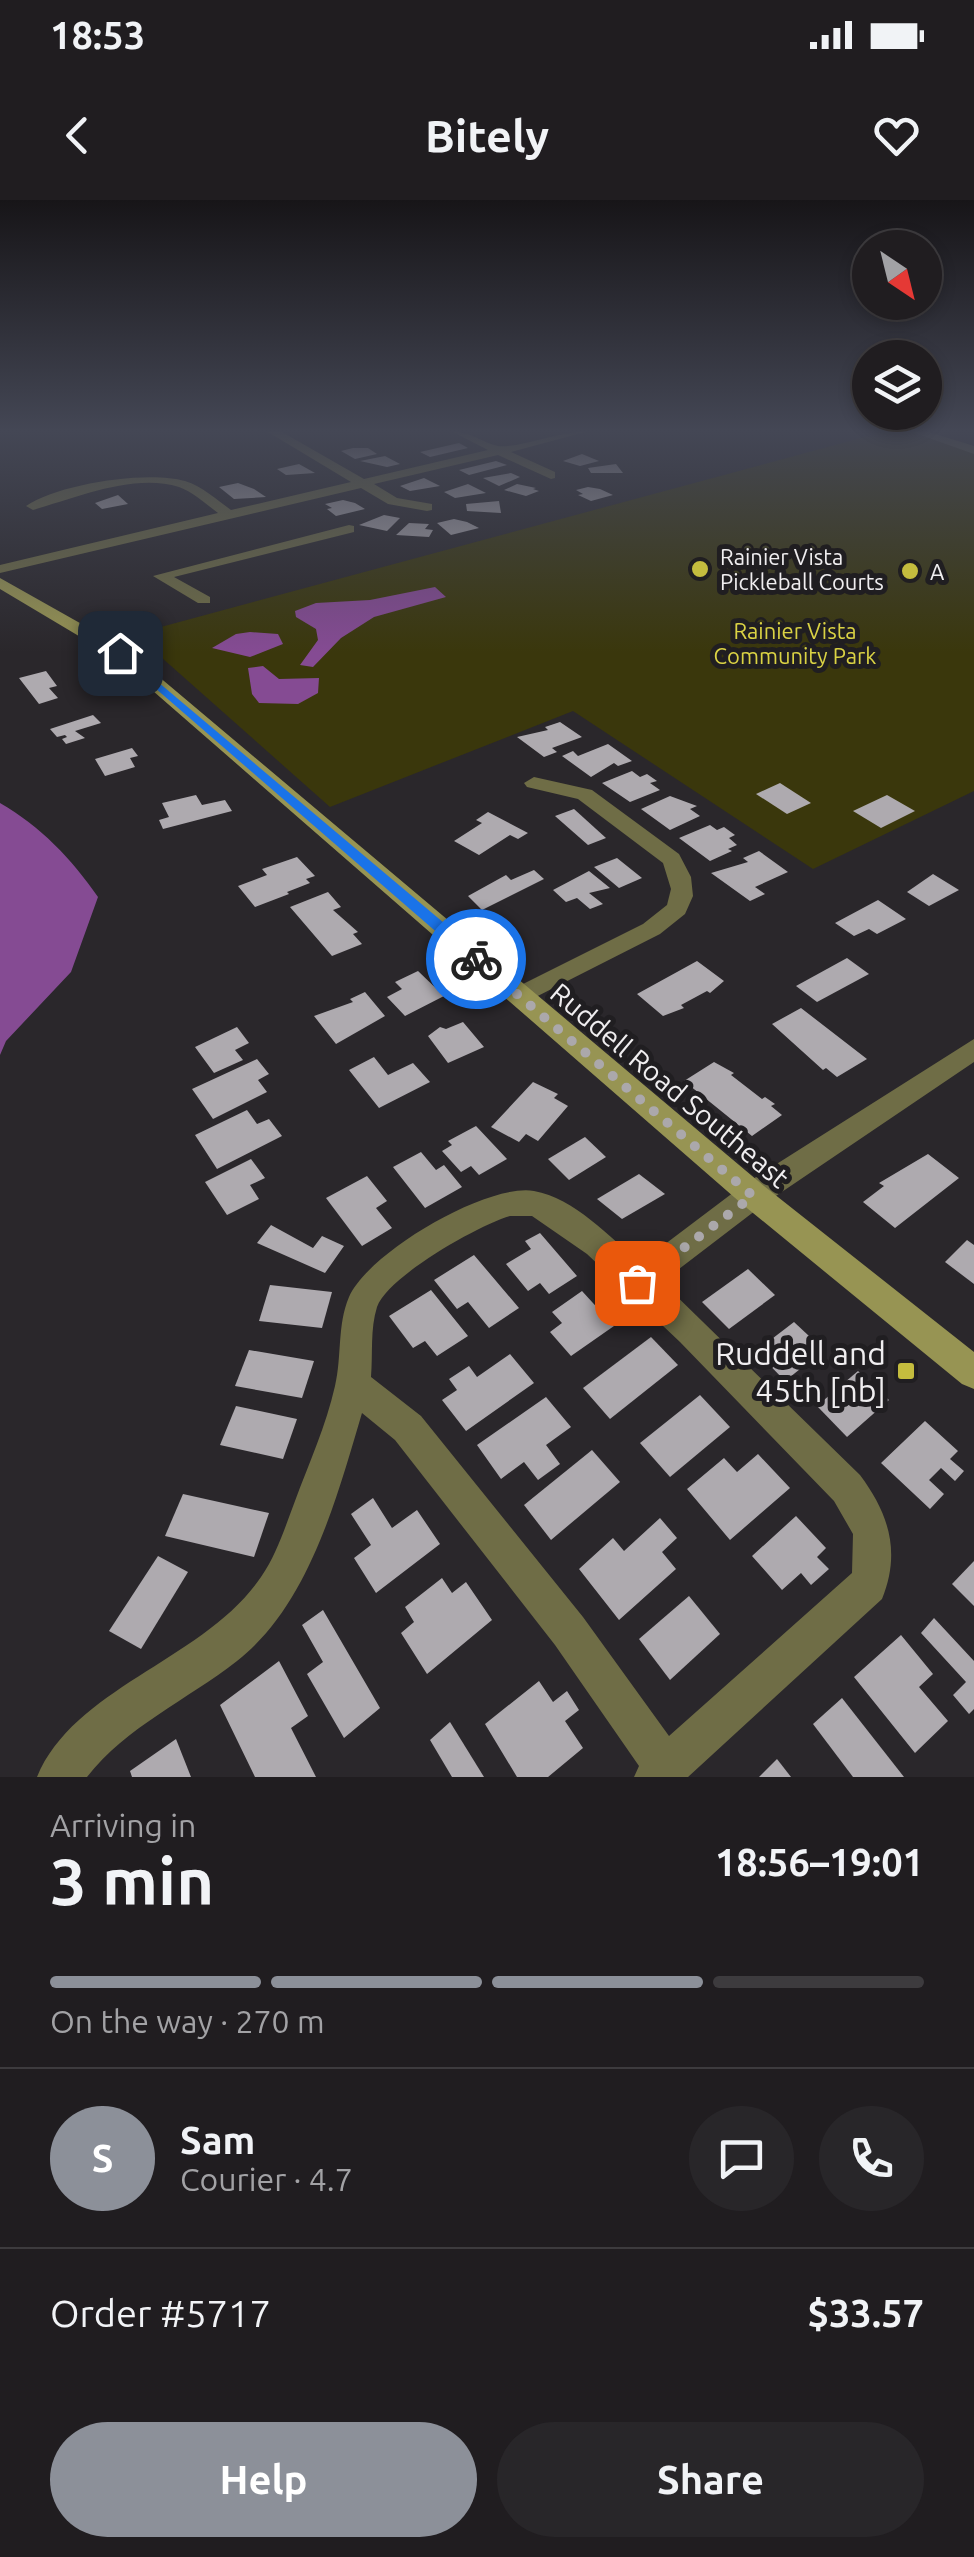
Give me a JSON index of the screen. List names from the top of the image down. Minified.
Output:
{"streets":{"main road":["Ruddell Road Southeast"]},"parks":["Rainier Vista Community Park"],"places":{"other":["Rainier Vista Pickleball Courts","A"],"transit":["Ruddell and 45th [nb]"]},"north":"bottom right","page":{"status":"18:53","header":"Bitely","heading":["3 min","Arriving in","18:56–19:01"],"panel":["Sam","Courier · 4.7","Order #5717","$33.57"],"bar":"On the way · 270 m","round":"S","buttons":["Help","Share"]}}
